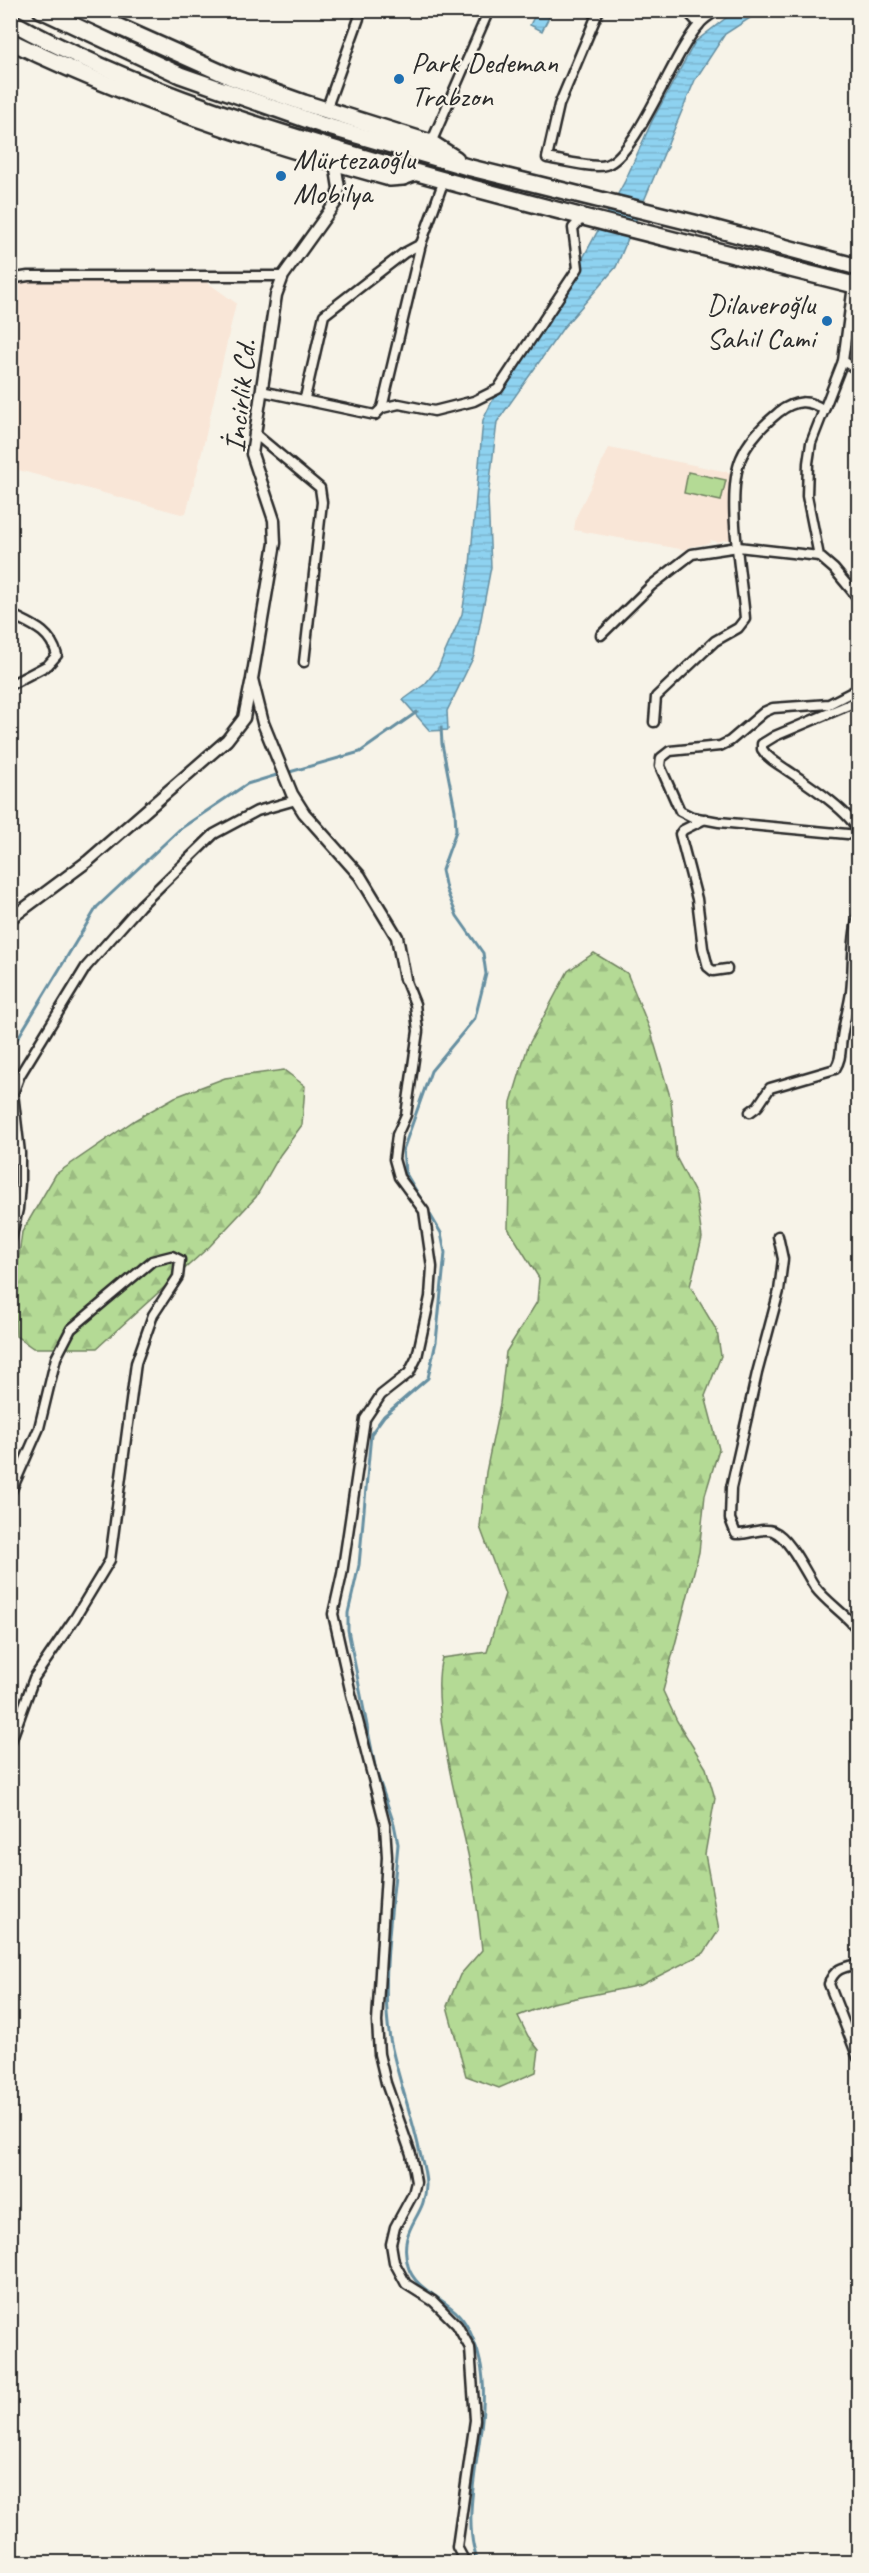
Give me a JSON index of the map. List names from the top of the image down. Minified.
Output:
{"streets":{"street":["İncirlik Cd."]},"places":["Park Dedeman Trabzon","Mürtezaoğlu Mobilya","Dilaveroğlu Sahil Cami"]}
